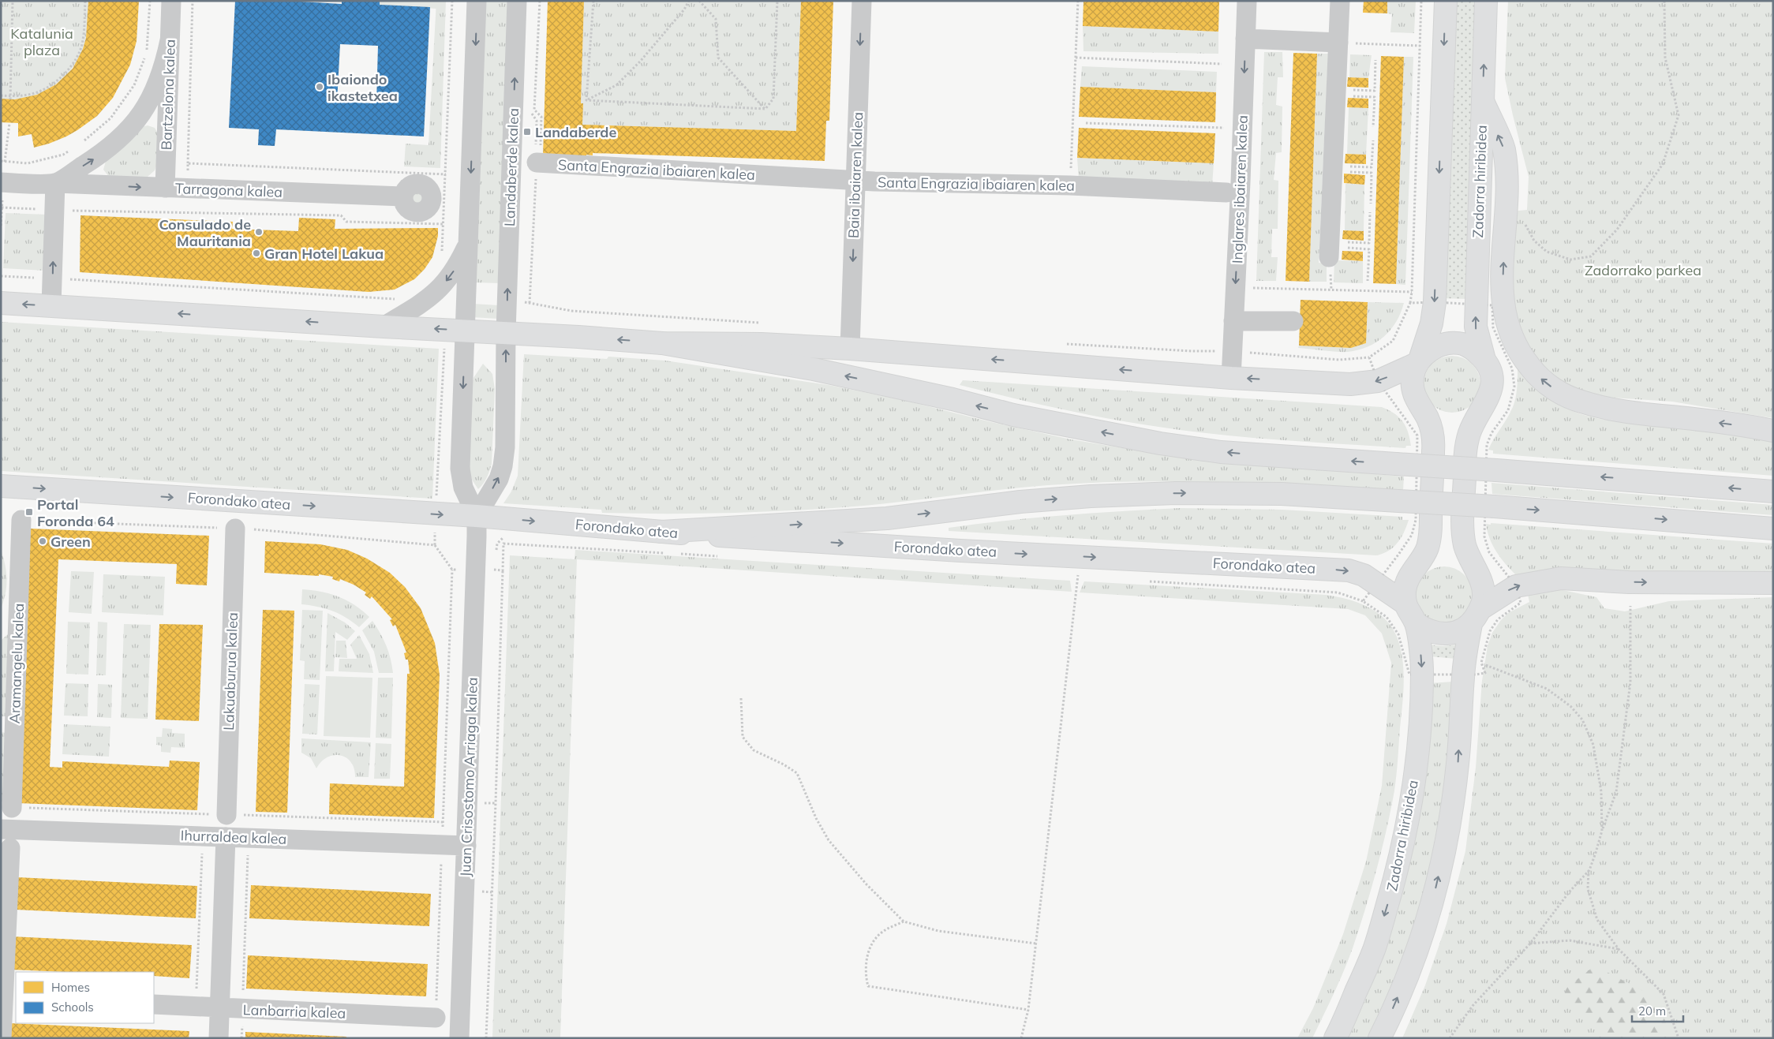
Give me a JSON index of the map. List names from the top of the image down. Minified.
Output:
{"streets":{"main road":["Zadorra hiribidea","Forondako atea"],"street":["Bartzelona kalea","Landaberde kalea","Santa Engrazia ibaiaren kalea","Baia ibaiaren kalea","Inglares ibaiaren kalea","Tarragona kalea","Aramangelu kalea","Lakuaburua kalea","Juan Crisostomo Arriaga kalea","Ihurraldea kalea","Lanbarria kalea"]},"crossings":[["Bartzelona kalea","Tarragona kalea"],["Santa Engrazia ibaiaren kalea","Baia ibaiaren kalea"],["Forondako atea","Juan Crisostomo Arriaga kalea"],["Juan Crisostomo Arriaga kalea","Ihurraldea kalea"]],"one_way":["Baia ibaiaren kalea"],"parks":["Katalunia plaza","Zadorrako parkea"],"places":{"other":["Ibaiondo ikastetxea","Consulado de Mauritania","Gran Hotel Lakua","Green"],"transit":["Landaberde","Portal Foronda 64"]},"legend":["Homes","Schools"],"scale_bar":"20 m"}
